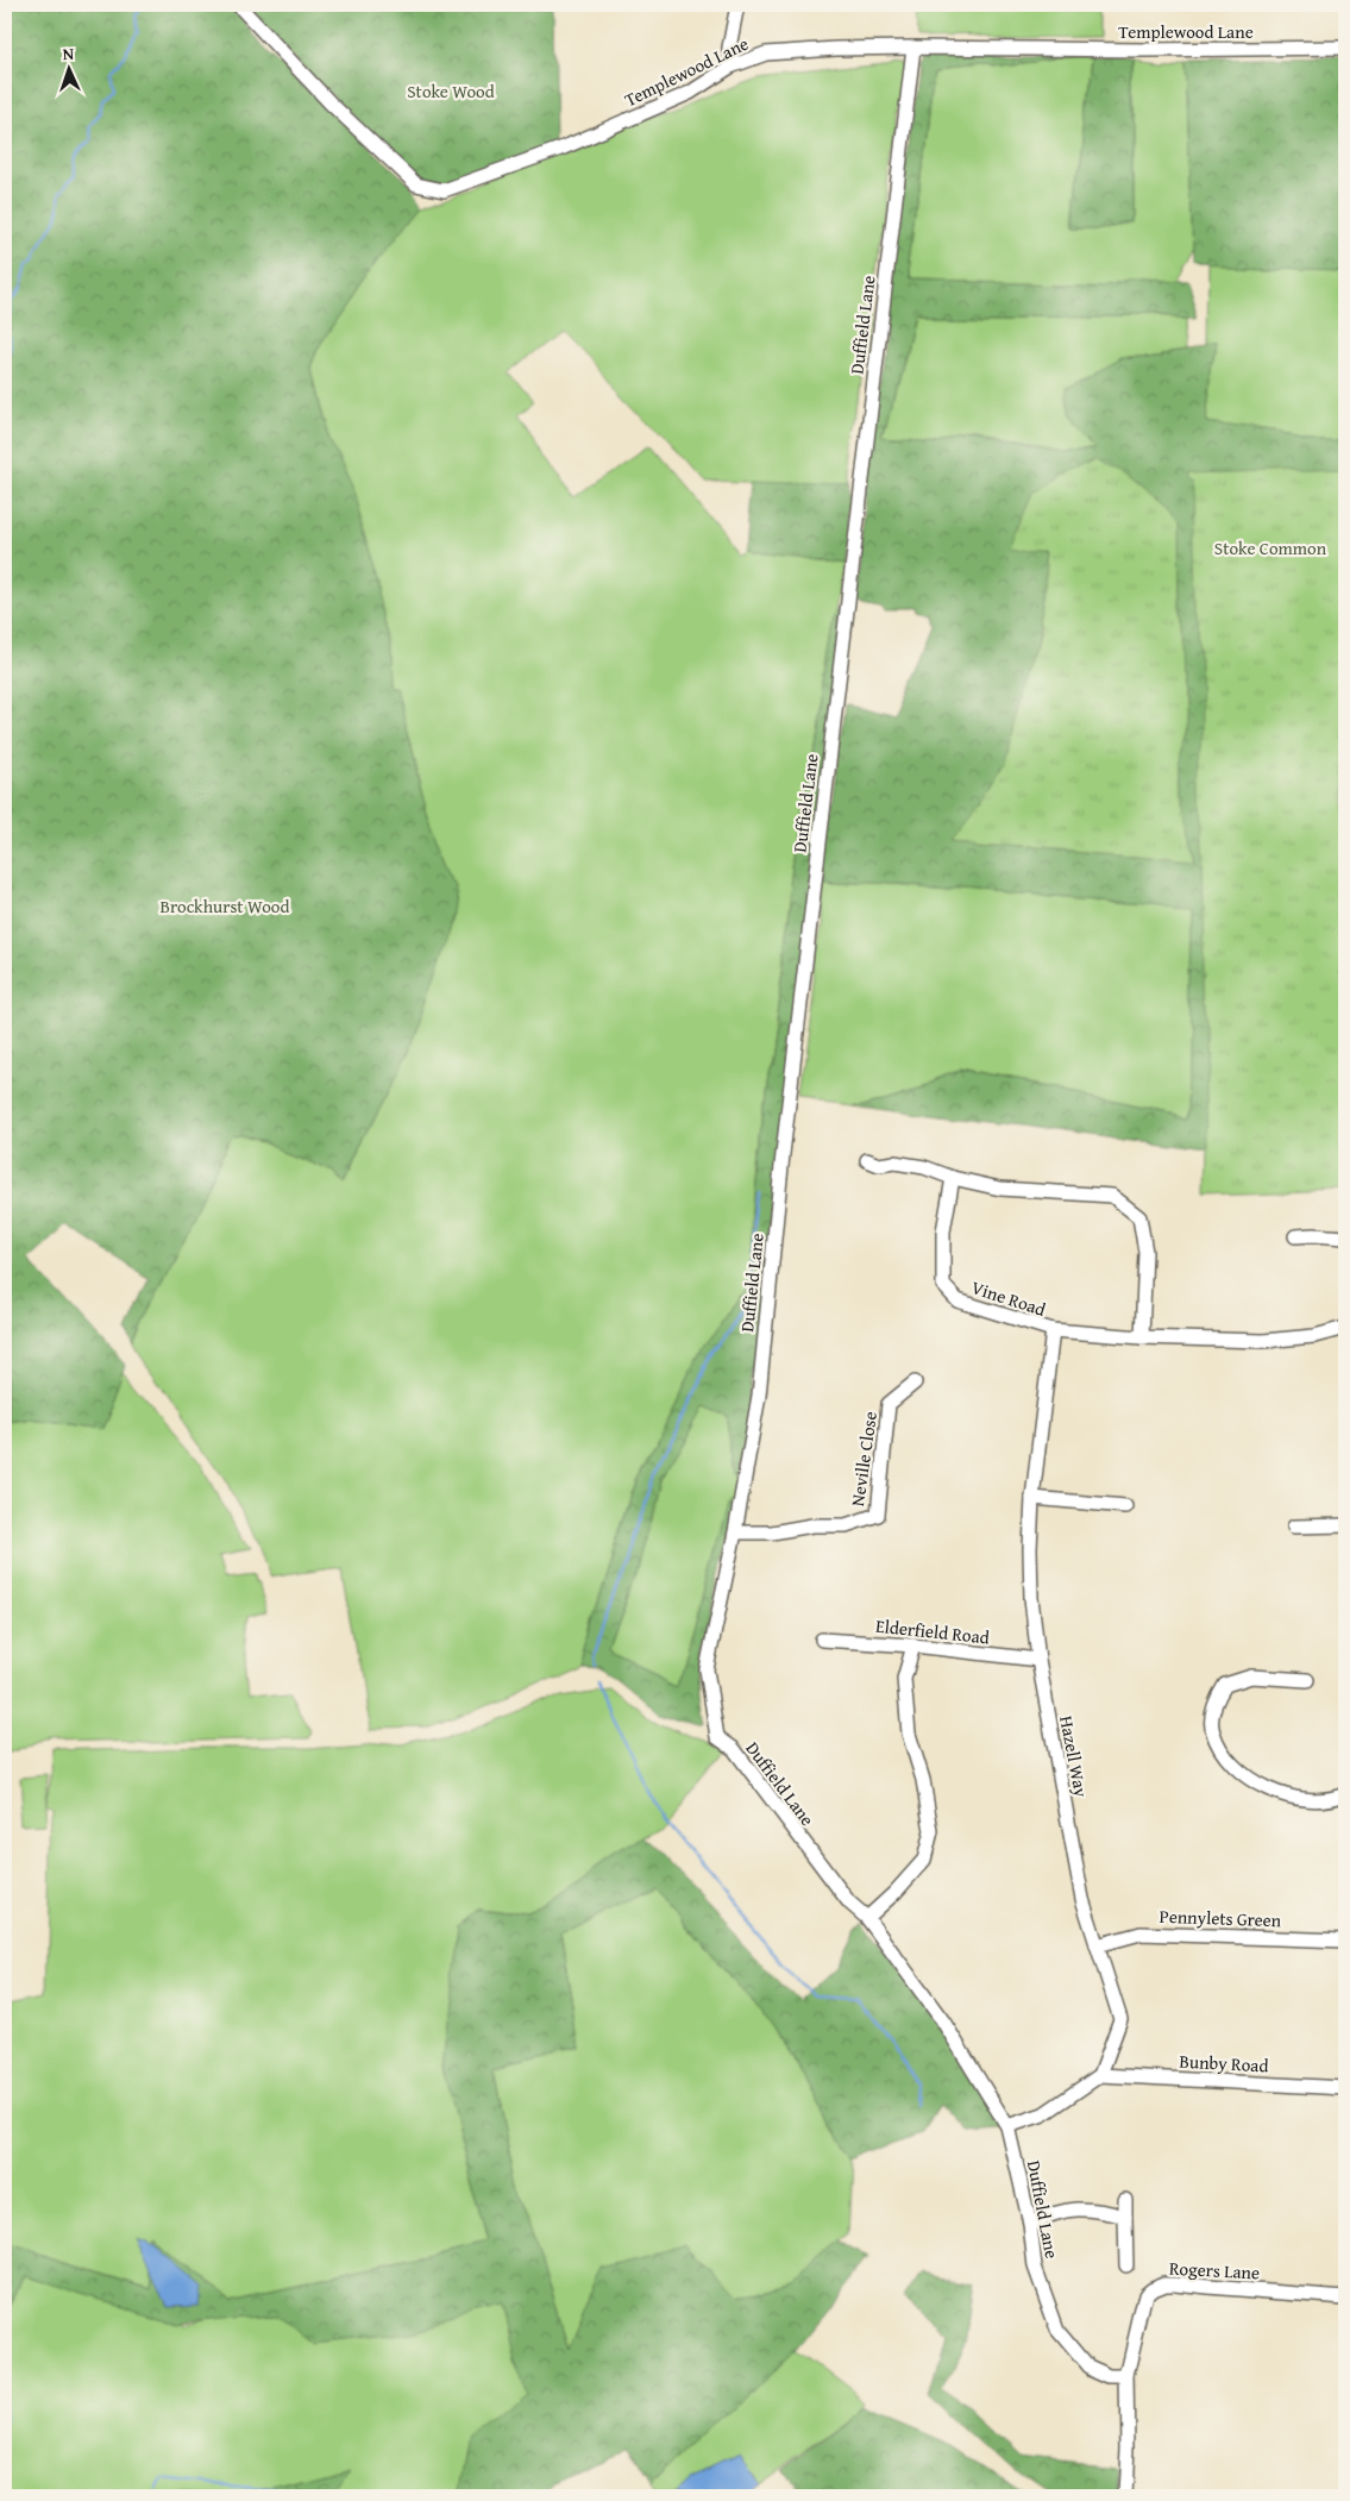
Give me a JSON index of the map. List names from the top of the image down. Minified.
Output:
{"streets":{"street":["Templewood Lane","Duffield Lane","Vine Road","Neville Close","Elderfield Road","Hazell Way","Pennylets Green","Bunby Road","Rogers Lane"]},"crossings":[["Templewood Lane","Duffield Lane"],["Duffield Lane","Neville Close"],["Duffield Lane","Rogers Lane"],["Vine Road","Hazell Way"],["Elderfield Road","Hazell Way"],["Hazell Way","Pennylets Green"],["Hazell Way","Bunby Road"]],"parks":["Stoke Wood","Stoke Common","Brockhurst Wood"],"north":"top"}
